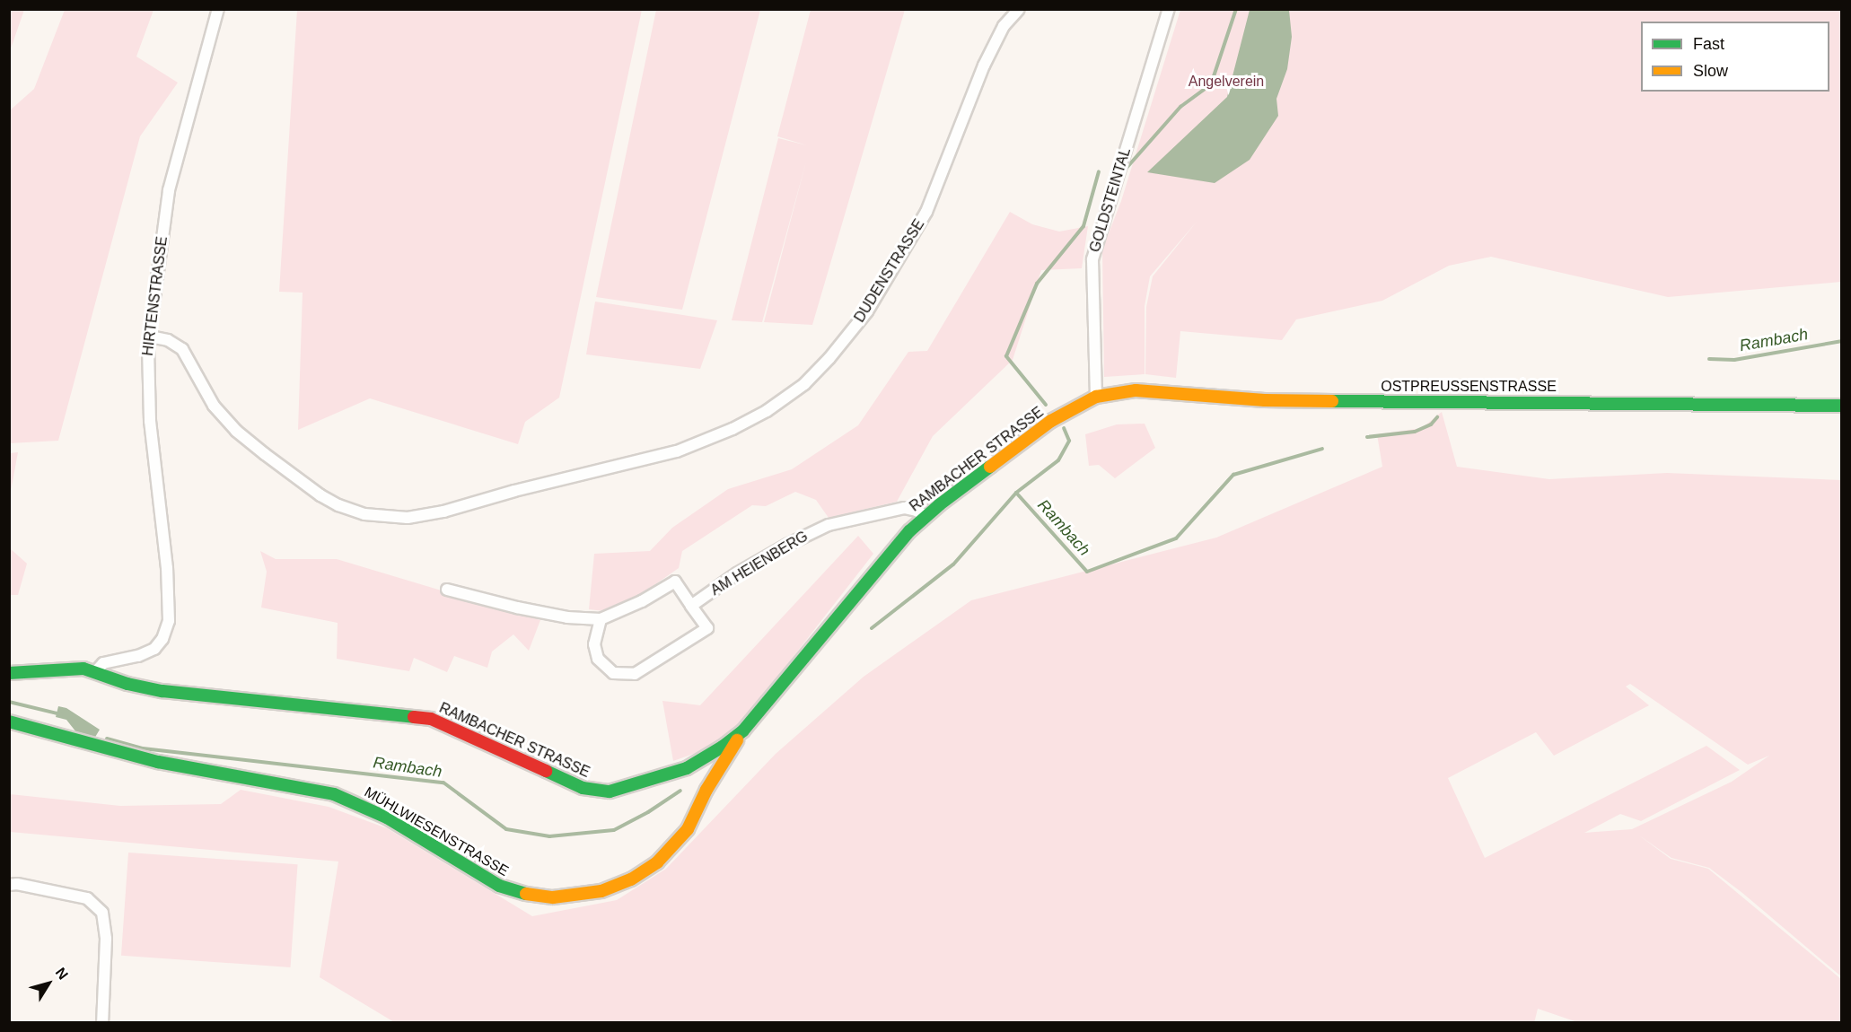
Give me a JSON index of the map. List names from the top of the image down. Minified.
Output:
{"streets":{"main road":["OSTPREUSSENSTRASSE","RAMBACHER STRASSE","MÜHLWIESENSTRASSE"],"street":["GOLDSTEINTAL","DUDENSTRASSE","HIRTENSTRASSE","AM HEIENBERG"]},"crossings":[["GOLDSTEINTAL","OSTPREUSSENSTRASSE"],["GOLDSTEINTAL","RAMBACHER STRASSE"],["DUDENSTRASSE","HIRTENSTRASSE"],["HIRTENSTRASSE","RAMBACHER STRASSE"],["OSTPREUSSENSTRASSE","RAMBACHER STRASSE"],["RAMBACHER STRASSE","AM HEIENBERG"],["RAMBACHER STRASSE","MÜHLWIESENSTRASSE"]],"water":["Rambach"],"parks":["Angelverein"],"legend":["Fast","Slow"],"north":"top right"}
